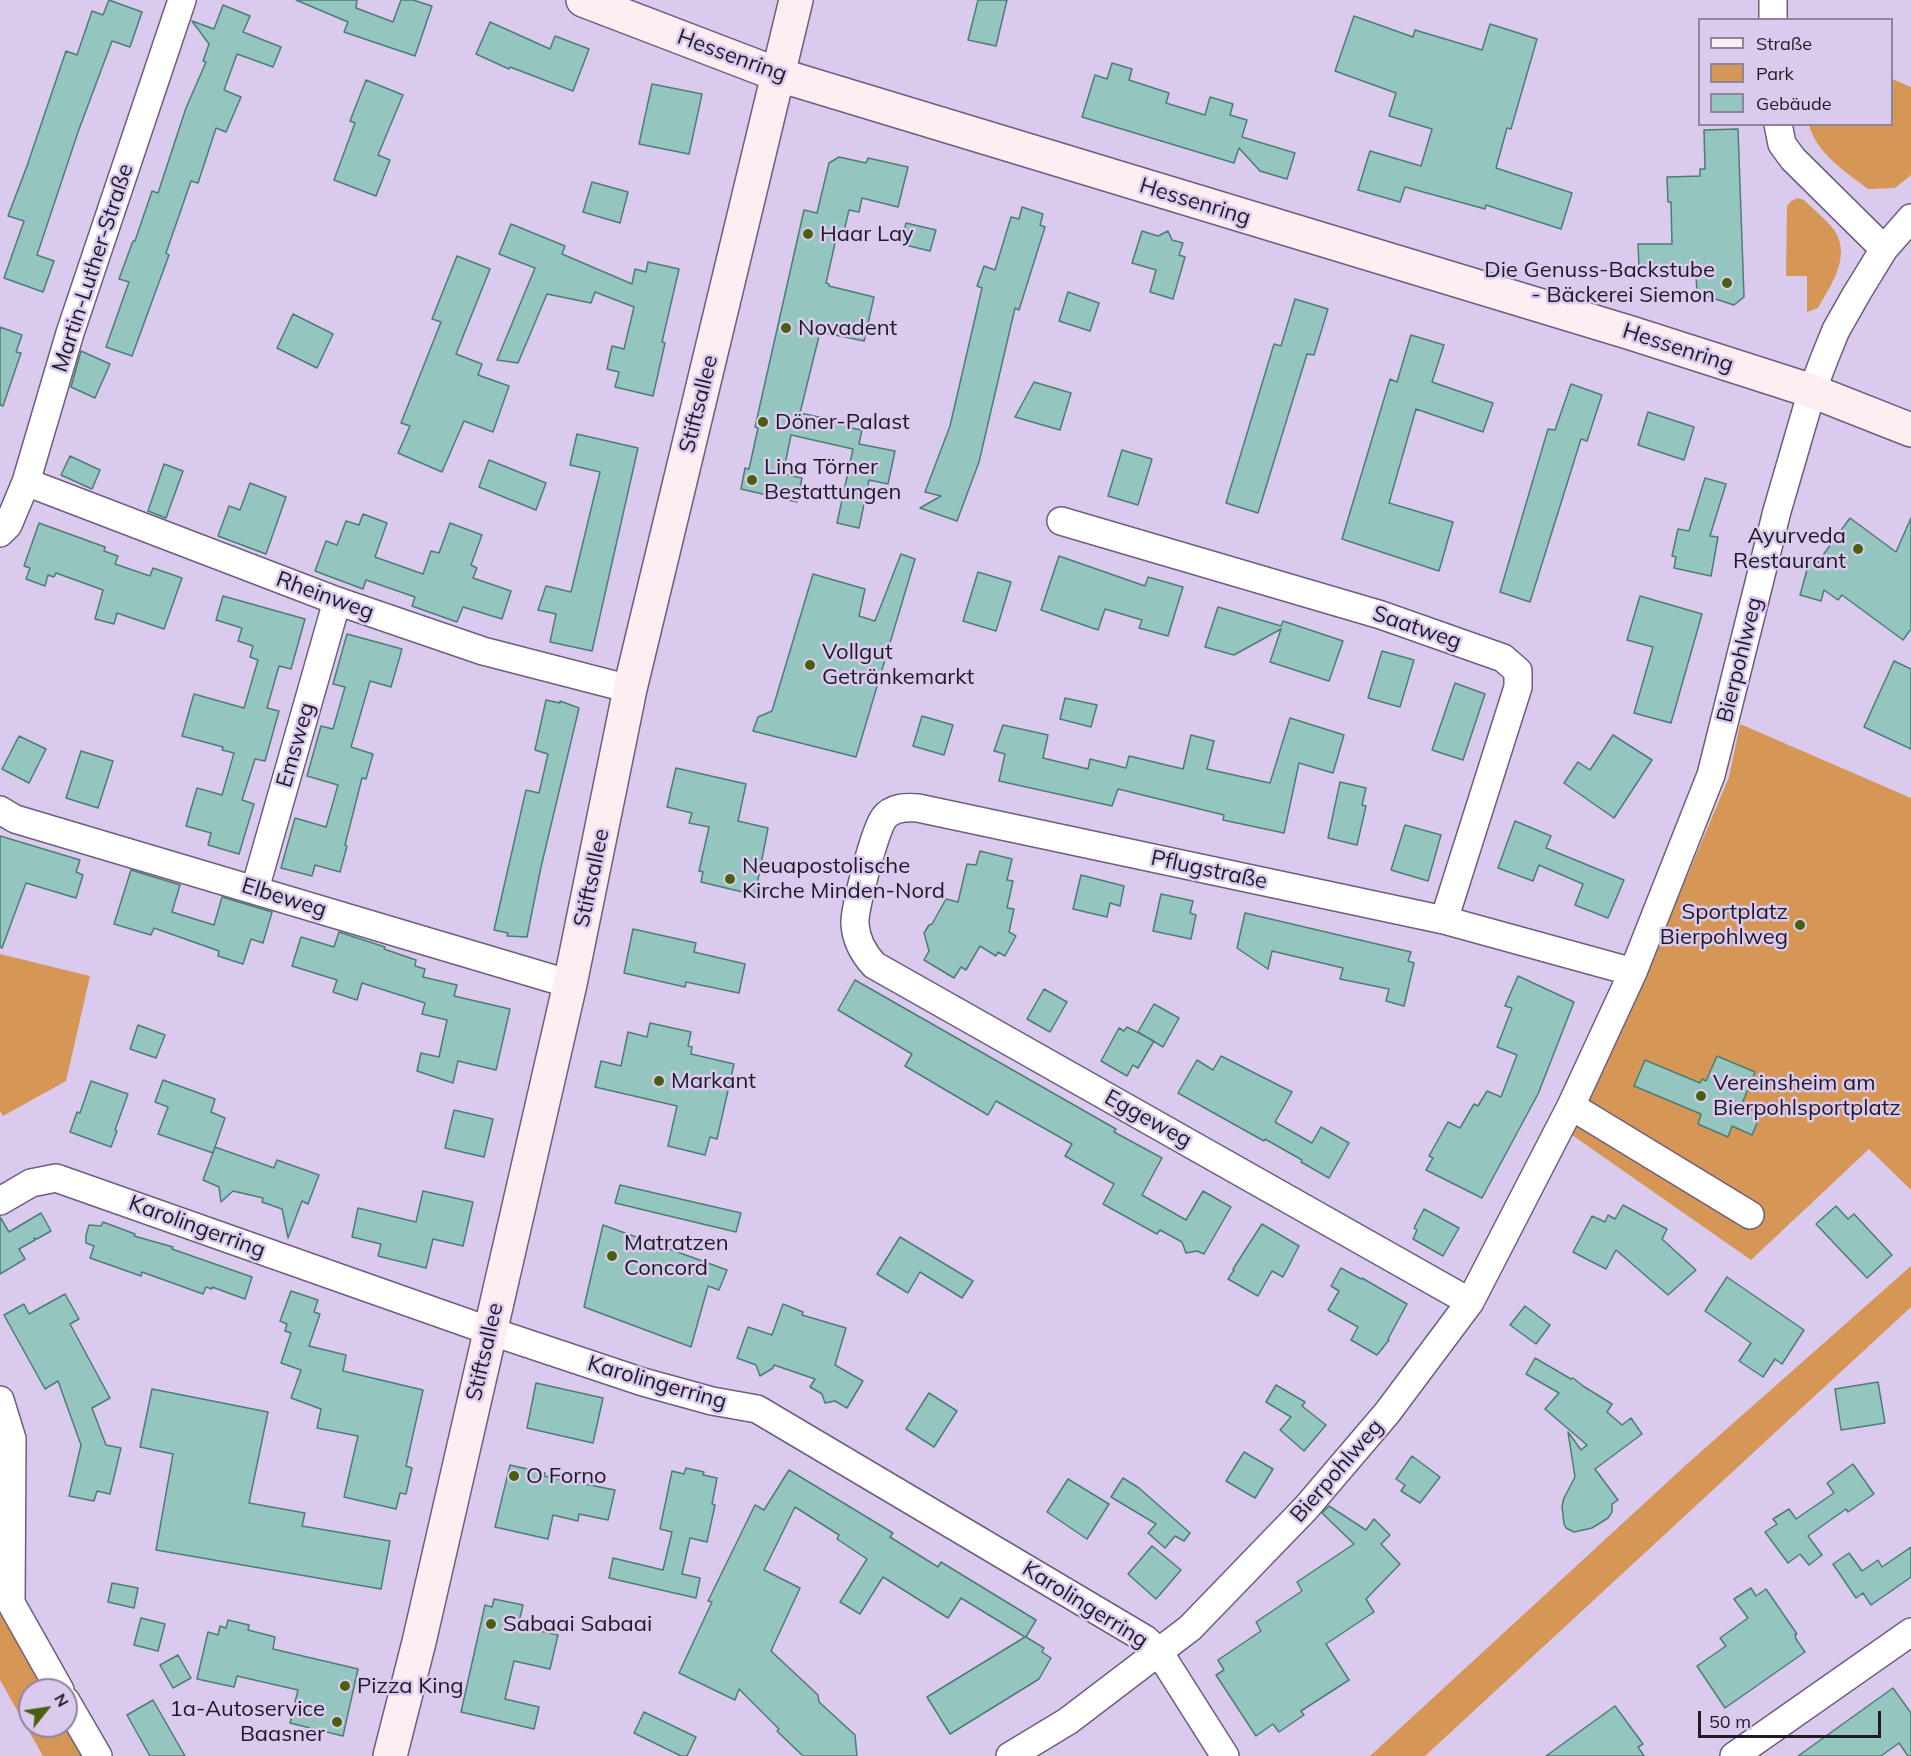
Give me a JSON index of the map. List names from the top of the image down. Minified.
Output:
{"streets":{"main road":["Hessenring","Stiftsallee"],"street":["Martin-Luther-Straße","Rheinweg","Saatweg","Bierpohlweg","Emsweg","Pflugstraße","Elbeweg","Eggeweg","Karolingerring"]},"crossings":[["Hessenring","Stiftsallee"],["Hessenring","Bierpohlweg"],["Martin-Luther-Straße","Rheinweg"],["Stiftsallee","Rheinweg"],["Stiftsallee","Elbeweg"],["Stiftsallee","Karolingerring"],["Rheinweg","Emsweg"],["Saatweg","Pflugstraße"],["Bierpohlweg","Pflugstraße"],["Bierpohlweg","Eggeweg"],["Bierpohlweg","Karolingerring"],["Emsweg","Elbeweg"],["Pflugstraße","Eggeweg"]],"places":["Haar Lay","Die Genuss-Backstube - Bäckerei Siemon","Novadent","Döner-Palast","Lina Törner Bestattungen","Ayurveda Restaurant","Vollgut Getränkemarkt","Neuapostolische Kirche Minden-Nord","Sportplatz Bierpohlweg","Markant","Vereinsheim am Bierpohlsportplatz","Matratzen Concord","O Forno","Sabaai Sabaai","Pizza King","1a-Autoservice Baasner"],"legend":["Straße","Park","Gebäude"],"scale_bar":"50 m","north":"top right"}
